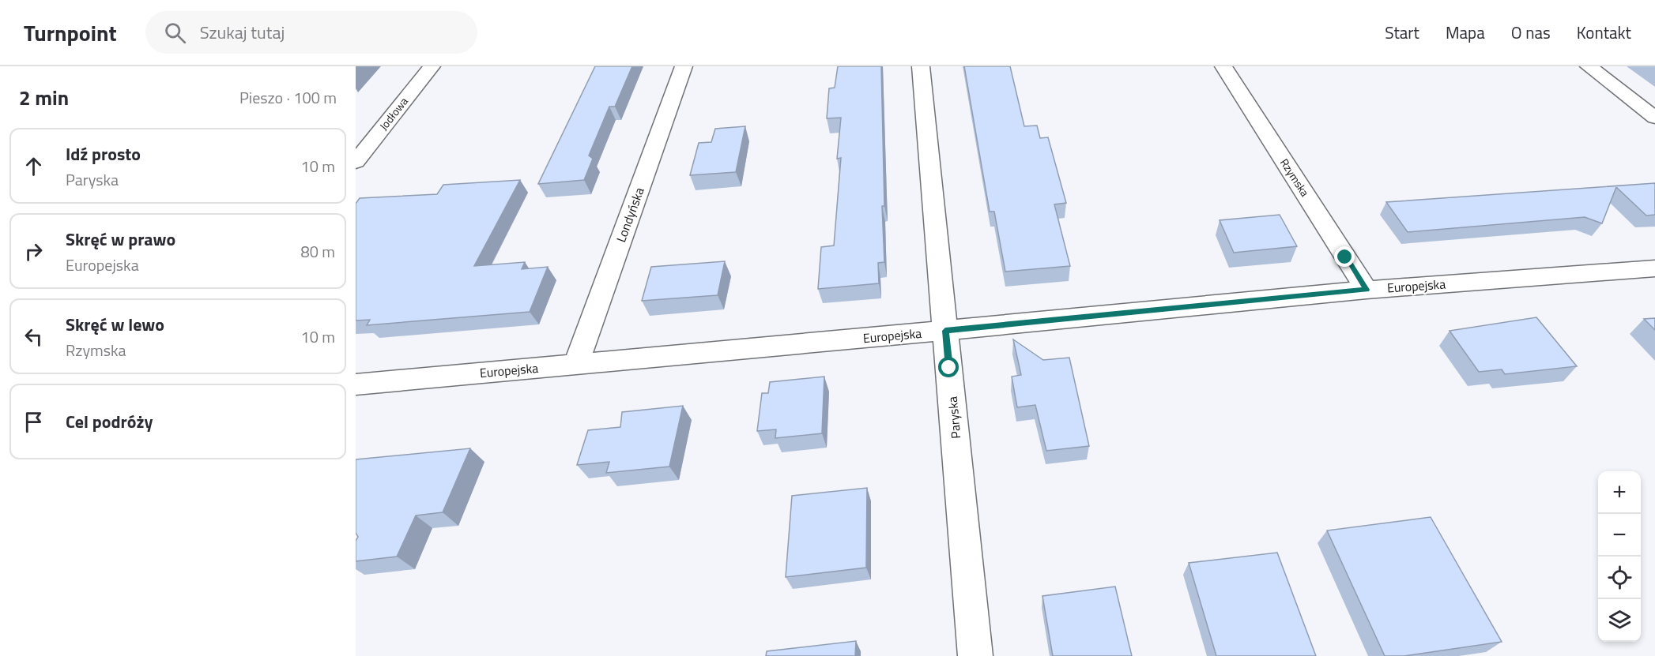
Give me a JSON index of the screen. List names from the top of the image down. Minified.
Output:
{"streets":{"street":["Jodłowa","Rzymska","Londyńska","Europejska","Paryska"]},"crossings":[["Rzymska","Europejska"],["Londyńska","Europejska"],["Europejska","Paryska"]],"page":{"header":"Turnpoint","search":"Szukaj tutaj","nav":["Start","Mapa","O nas","Kontakt"],"heading":["2 min","Pieszo · 100 m"],"list":[["Idź prosto","Paryska","10 m"],["Skręć w prawo","Europejska","80 m"],["Skręć w lewo","Rzymska","10 m"],"Cel podróży"],"map_buttons":["+","−"]}}
